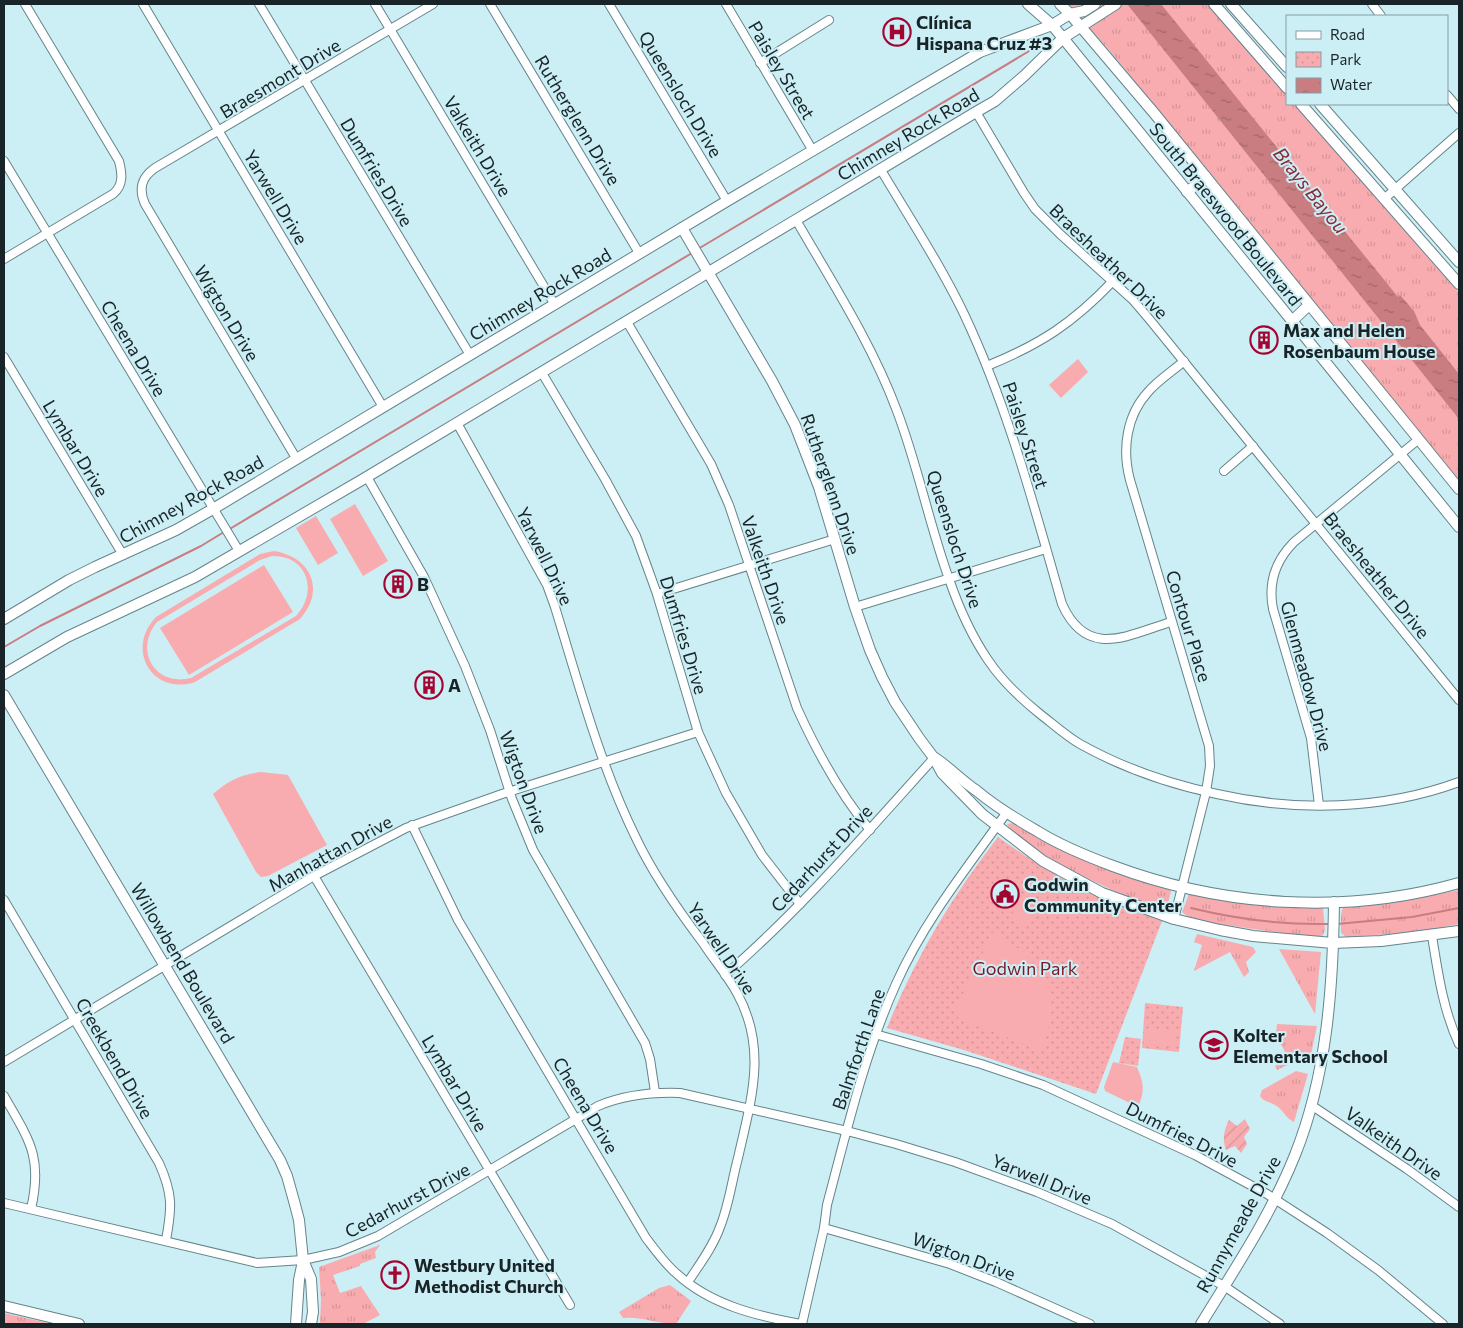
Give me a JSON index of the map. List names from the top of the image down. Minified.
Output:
{"streets":{"main road":["Rutherglenn Drive","Chimney Rock Road","South Braeswood Boulevard","Willowbend Boulevard","Runnymeade Drive"],"street":["Paisley Street","Braesmont Drive","Queensloch Drive","Valkeith Drive","Dumfries Drive","Yarwell Drive","Braesheather Drive","Wigton Drive","Cheena Drive","Lymbar Drive","Contour Place","Glenmeadow Drive","Manhattan Drive","Cedarhurst Drive","Balmforth Lane","Creekbend Drive"]},"crossings":[["Paisley Street","Chimney Rock Road"],["Paisley Street","Contour Place"],["Braesmont Drive","Valkeith Drive"],["Braesmont Drive","Dumfries Drive"],["Braesmont Drive","Yarwell Drive"],["Braesmont Drive","Wigton Drive"],["Queensloch Drive","Chimney Rock Road"],["Queensloch Drive","Contour Place"],["Rutherglenn Drive","Chimney Rock Road"],["Rutherglenn Drive","Contour Place"],["Rutherglenn Drive","Cedarhurst Drive"],["Rutherglenn Drive","Balmforth Lane"],["Rutherglenn Drive","Runnymeade Drive"],["Chimney Rock Road","Valkeith Drive"],["Chimney Rock Road","Dumfries Drive"],["Chimney Rock Road","Yarwell Drive"],["Chimney Rock Road","South Braeswood Boulevard"],["Chimney Rock Road","Braesheather Drive"],["Chimney Rock Road","Wigton Drive"],["Chimney Rock Road","Cheena Drive"],["Chimney Rock Road","Lymbar Drive"],["Valkeith Drive","Cedarhurst Drive"],["Valkeith Drive","Runnymeade Drive"],["Dumfries Drive","Manhattan Drive"],["Dumfries Drive","Cedarhurst Drive"],["Dumfries Drive","Balmforth Lane"],["Dumfries Drive","Runnymeade Drive"],["Yarwell Drive","Manhattan Drive"],["Yarwell Drive","Cedarhurst Drive"],["Yarwell Drive","Balmforth Lane"],["Yarwell Drive","Runnymeade Drive"],["South Braeswood Boulevard","Glenmeadow Drive"],["Braesheather Drive","Contour Place"],["Braesheather Drive","Glenmeadow Drive"],["Wigton Drive","Manhattan Drive"],["Wigton Drive","Cedarhurst Drive"],["Wigton Drive","Balmforth Lane"],["Cheena Drive","Manhattan Drive"],["Cheena Drive","Cedarhurst Drive"],["Cheena Drive","Balmforth Lane"],["Lymbar Drive","Manhattan Drive"],["Lymbar Drive","Cedarhurst Drive"],["Manhattan Drive","Willowbend Boulevard"],["Manhattan Drive","Creekbend Drive"],["Cedarhurst Drive","Willowbend Boulevard"],["Cedarhurst Drive","Creekbend Drive"]],"water":["Brays Bayou"],"parks":["Godwin Park"],"places":{"hospital":["Clínica Hispana Cruz #3"],"building":["Max and Helen Rosenbaum House","B","A"],"public building":["Godwin Community Center"],"school or university":["Kolter Elementary School"],"church":["Westbury United Methodist Church"]},"legend":["Road","Park","Water"]}
